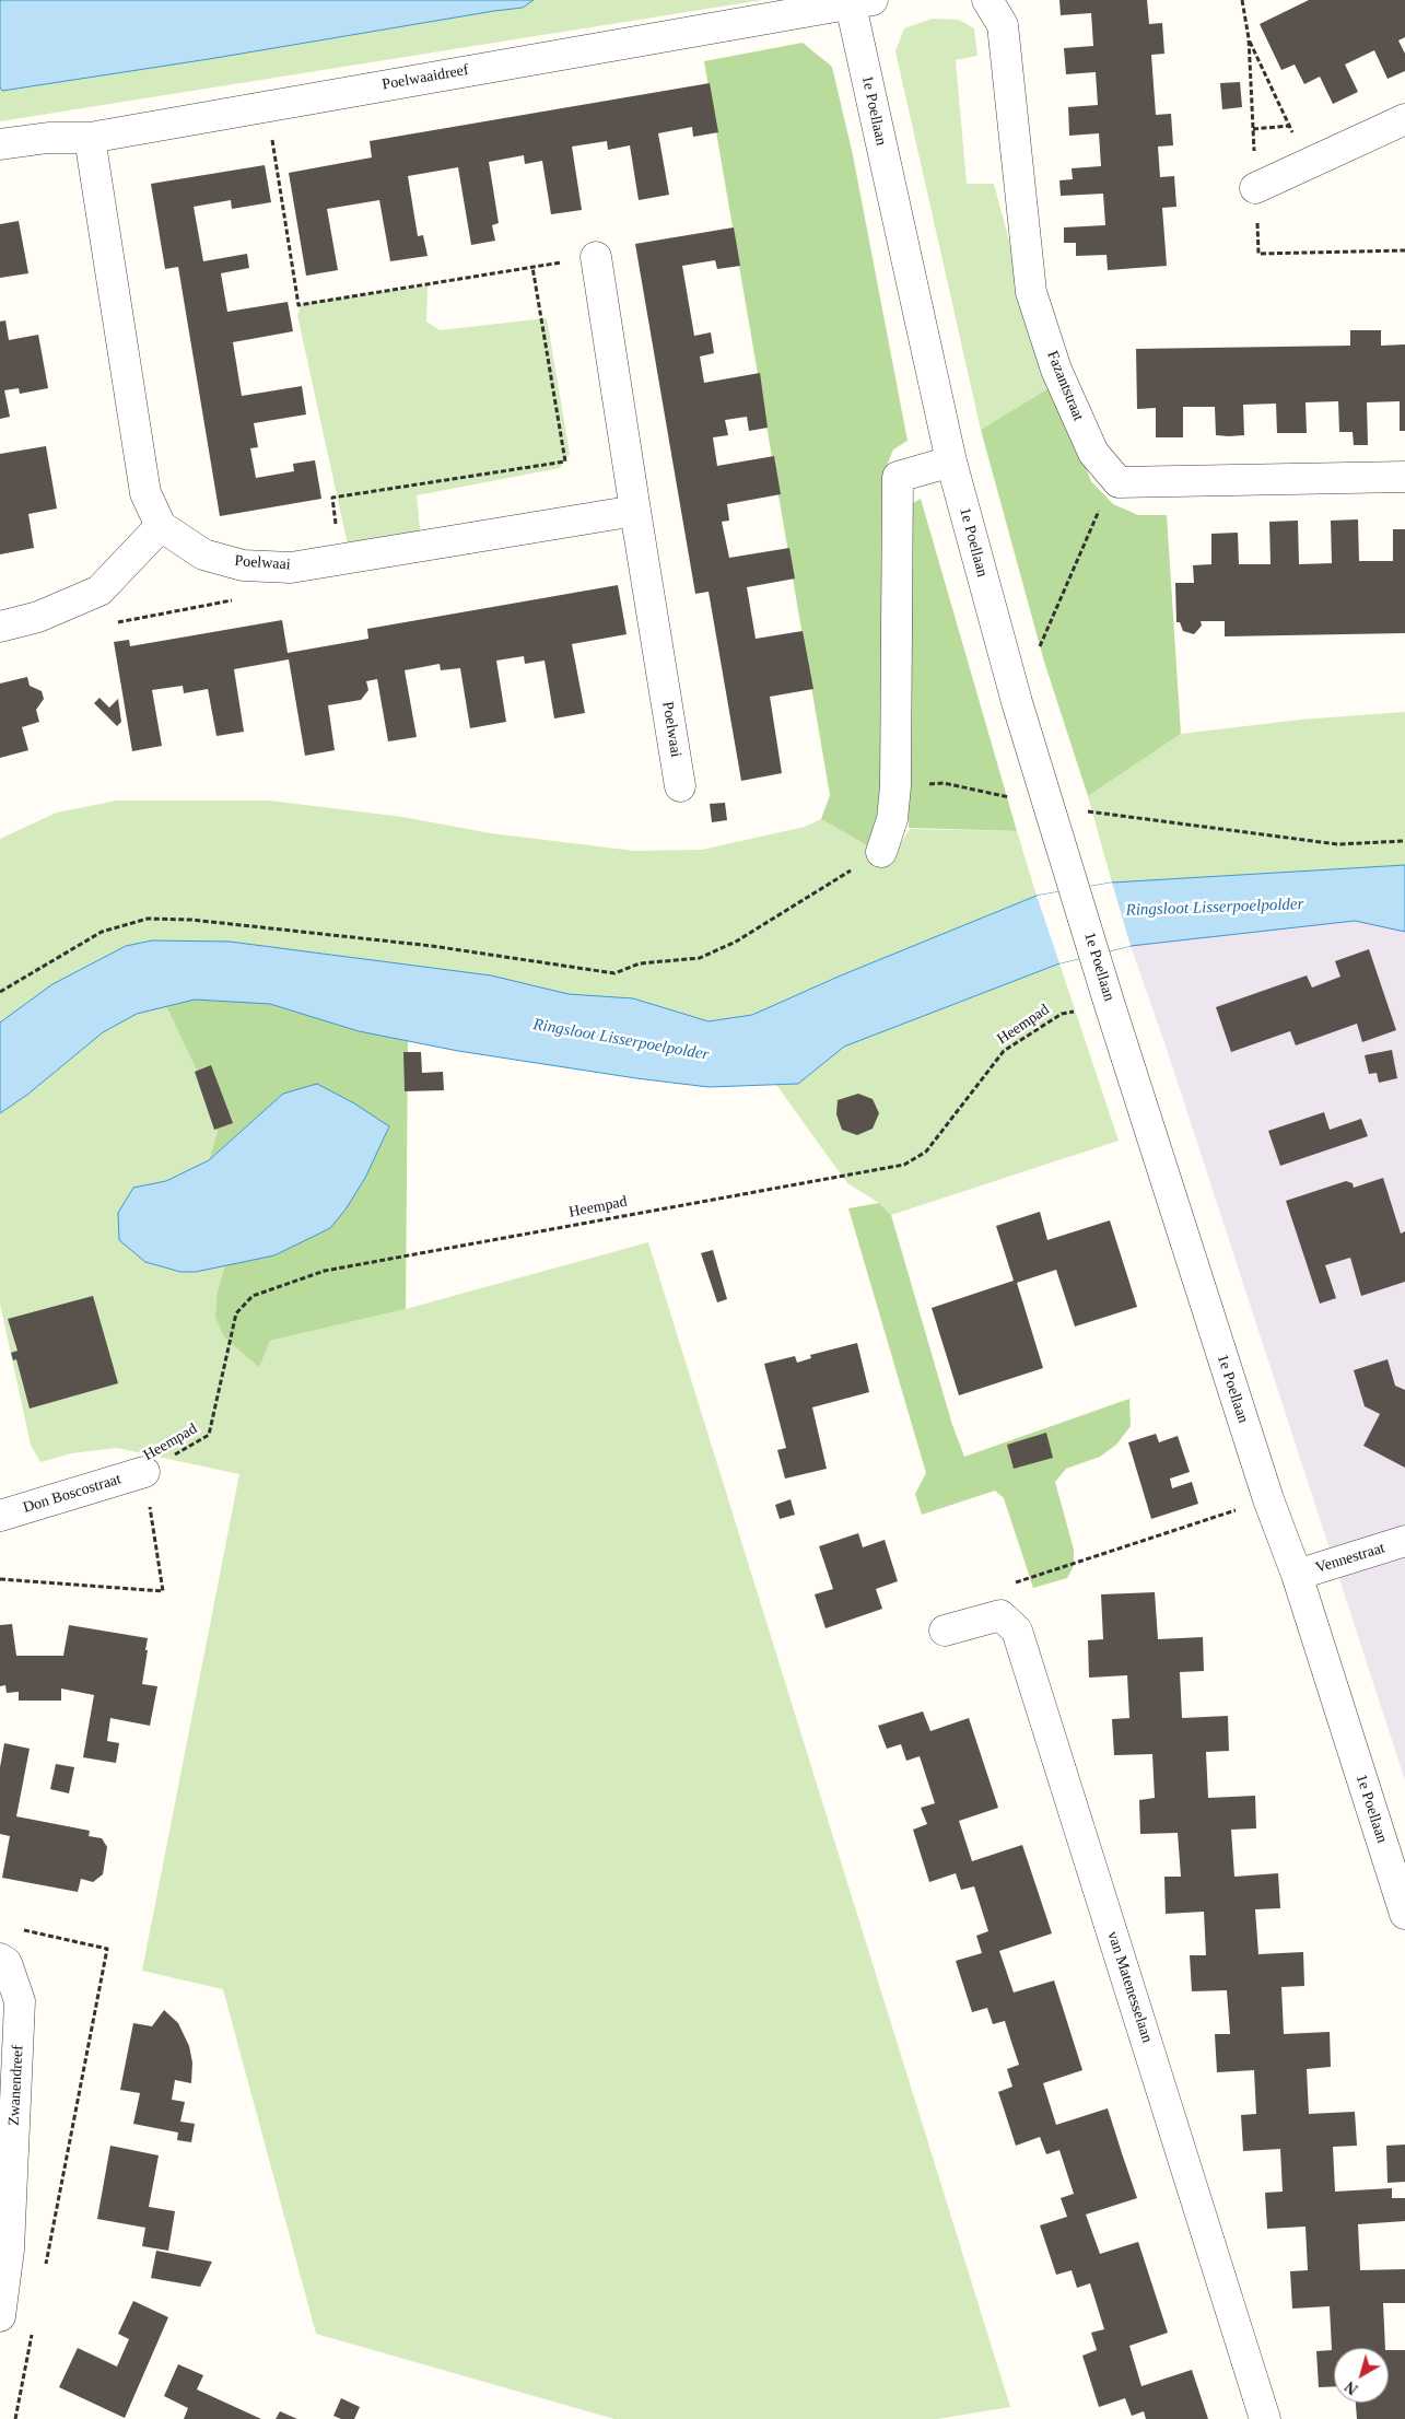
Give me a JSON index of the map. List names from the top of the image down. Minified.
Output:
{"streets":{"street":["Poelwaaidreef","1e Poellaan","Fazantstraat","Poelwaai","Don Boscostraat","Vennestraat","van Matenesselaan","Zwanendreef"],"path":["Heempad"]},"crossings":[["Poelwaaidreef","1e Poellaan"],["1e Poellaan","Heempad"],["1e Poellaan","Vennestraat"],["Heempad","Don Boscostraat"]],"water":["Ringsloot Lisserpoelpolder"],"north":"bottom left"}
